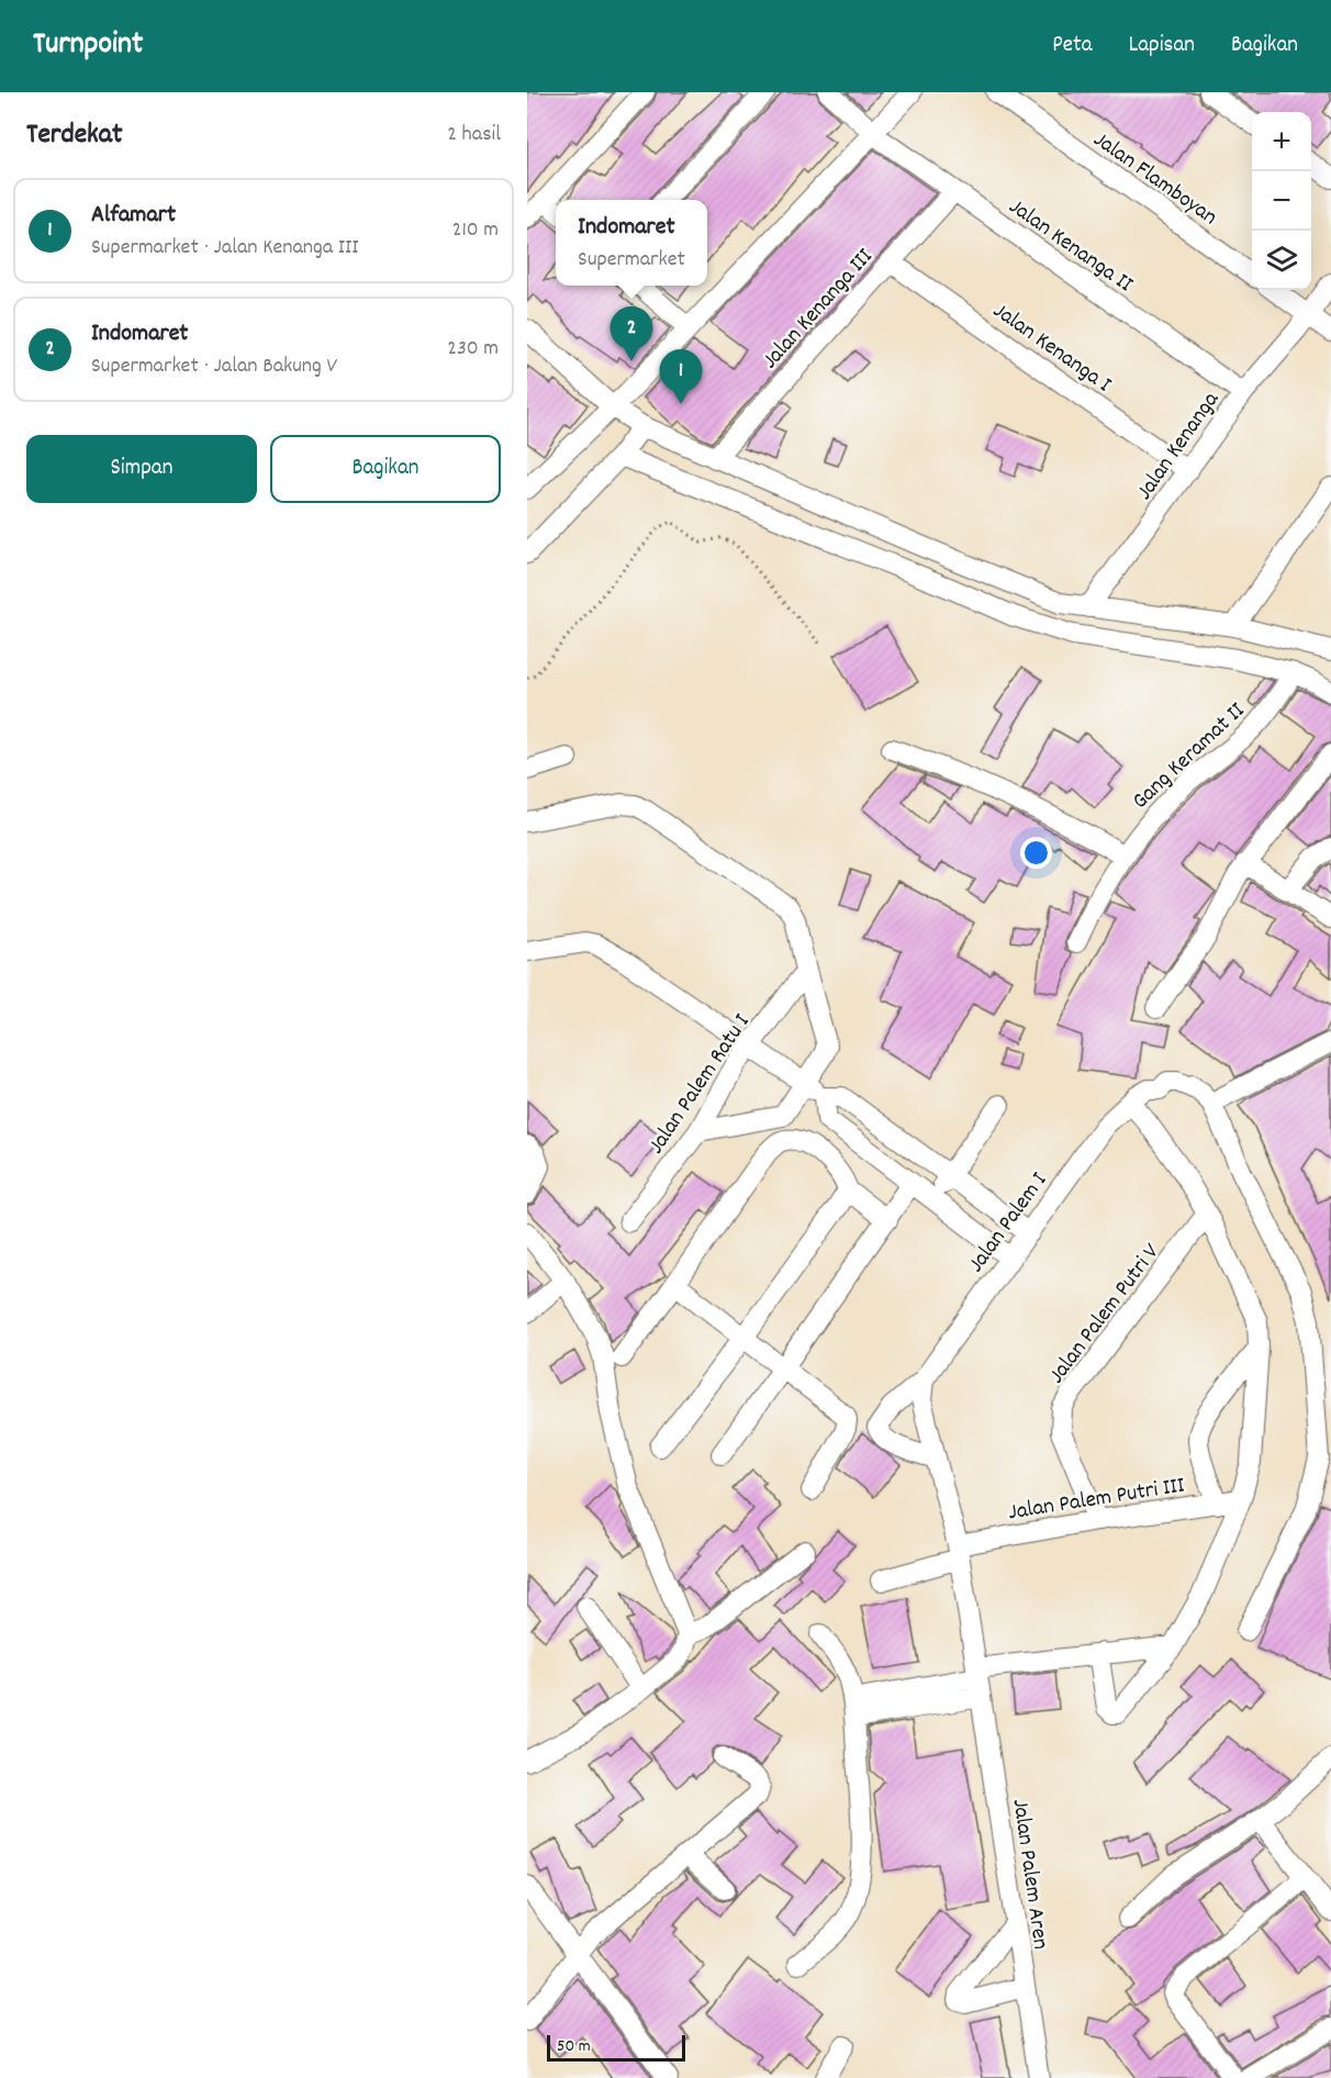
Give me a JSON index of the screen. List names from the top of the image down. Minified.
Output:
{"streets":{"street":["Jalan Flamboyan","Jalan Kenanga II","Jalan Kenanga III","Jalan Kenanga I","Jalan Kenanga","Gang Keramat II","Jalan Palem Ratu I","Jalan Palem I","Jalan Palem Putri V","Jalan Palem Putri III","Jalan Palem Aren"]},"crossings":[["Jalan Kenanga II","Jalan Kenanga III"],["Jalan Kenanga II","Jalan Kenanga"],["Jalan Kenanga III","Jalan Kenanga I"],["Jalan Kenanga I","Jalan Kenanga"],["Jalan Palem Putri V","Jalan Palem Putri III"]],"scale_bar":"50 m","page":{"header":"Turnpoint","nav":["Peta","Lapisan","Bagikan"],"heading":["Terdekat","2 hasil"],"map_buttons":["+","−"],"list":[{"mark":"1","name":"Alfamart","note":"Supermarket · Jalan Kenanga III","value":"210 m"},{"mark":"2","name":"Indomaret","note":"Supermarket · Jalan Bakung V","value":"230 m"}],"popup":["Indomaret","Supermarket"],"pins":["2","1"],"buttons":["Simpan","Bagikan"],"scale":"50 m"}}
